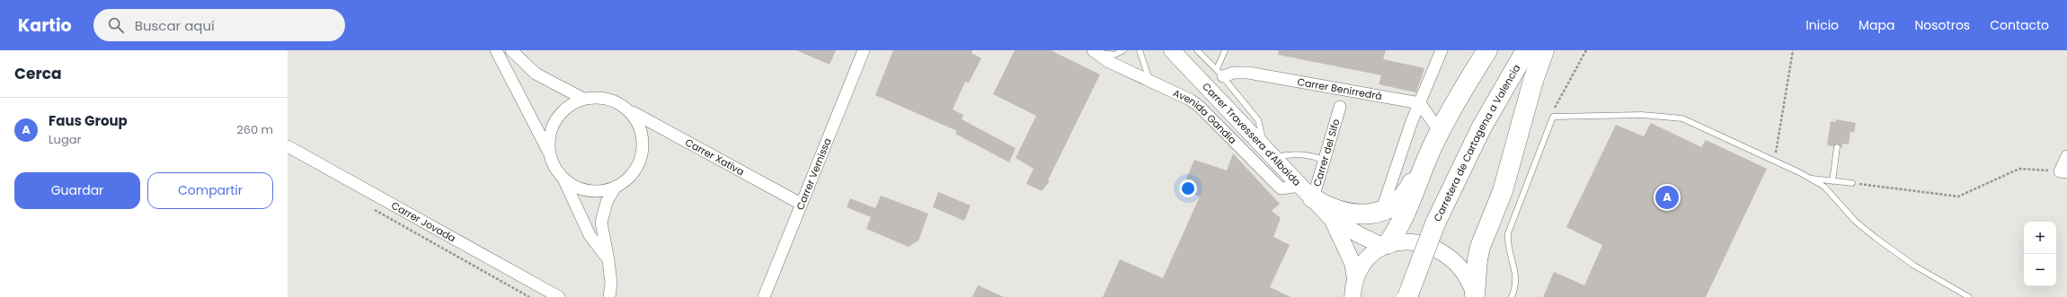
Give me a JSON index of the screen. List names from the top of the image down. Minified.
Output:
{"streets":{"highway":["Carretera de Cartagena a Valencia"],"main road":["Carrer Travessera d'Albaida"],"street":["Carrer Benirredrà","Avenida Gandia","Carrer del Sifo","Carrer Xativa","Carrer Vernissa","Carrer Jovada"]},"crossings":[["Avenida Gandia","Carrer Travessera d'Albaida"],["Avenida Gandia","Carrer del Sifo"],["Carrer Travessera d'Albaida","Carrer del Sifo"],["Carrer Xativa","Carrer Vernissa"]],"page":{"header":"Kartio","search":"Buscar aquí","nav":["Inicio","Mapa","Nosotros","Contacto"],"heading":"Cerca","list":[{"mark":"A","name":"Faus Group","note":"Lugar","value":"260 m"}],"buttons":["Guardar","Compartir"],"pins":"A","map_buttons":["+","−"]}}
